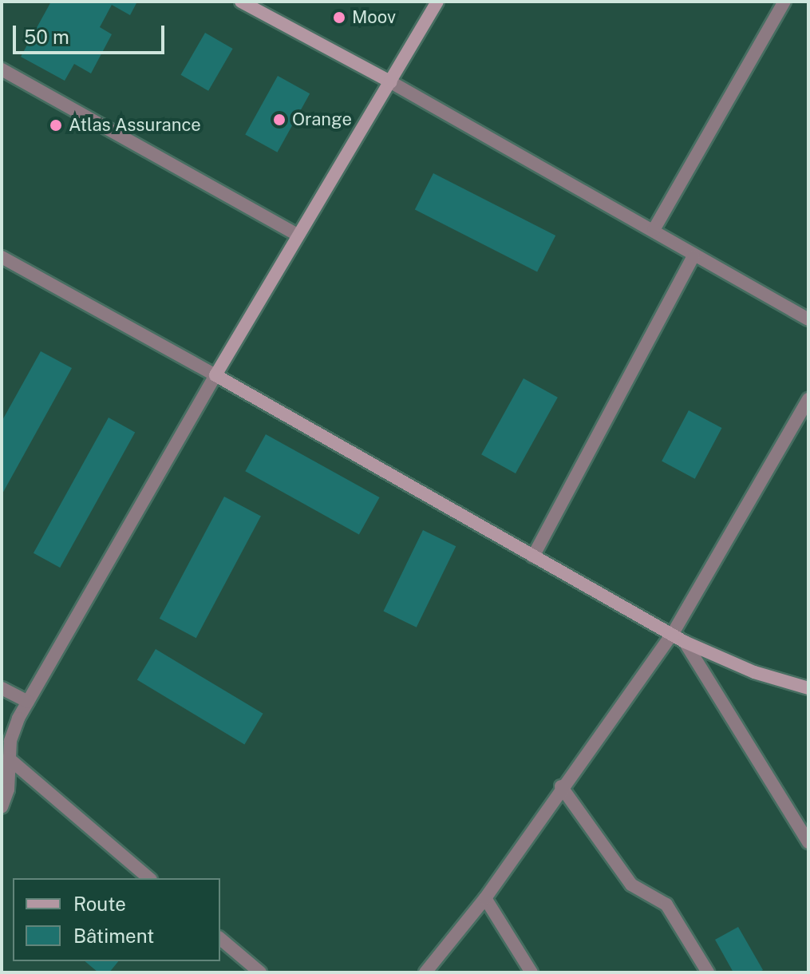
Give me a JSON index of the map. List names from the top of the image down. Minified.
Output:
{"places":["Moov","Orange","Atlas Assurance"],"legend":["Route","Bâtiment"],"scale_bar":"50 m"}
